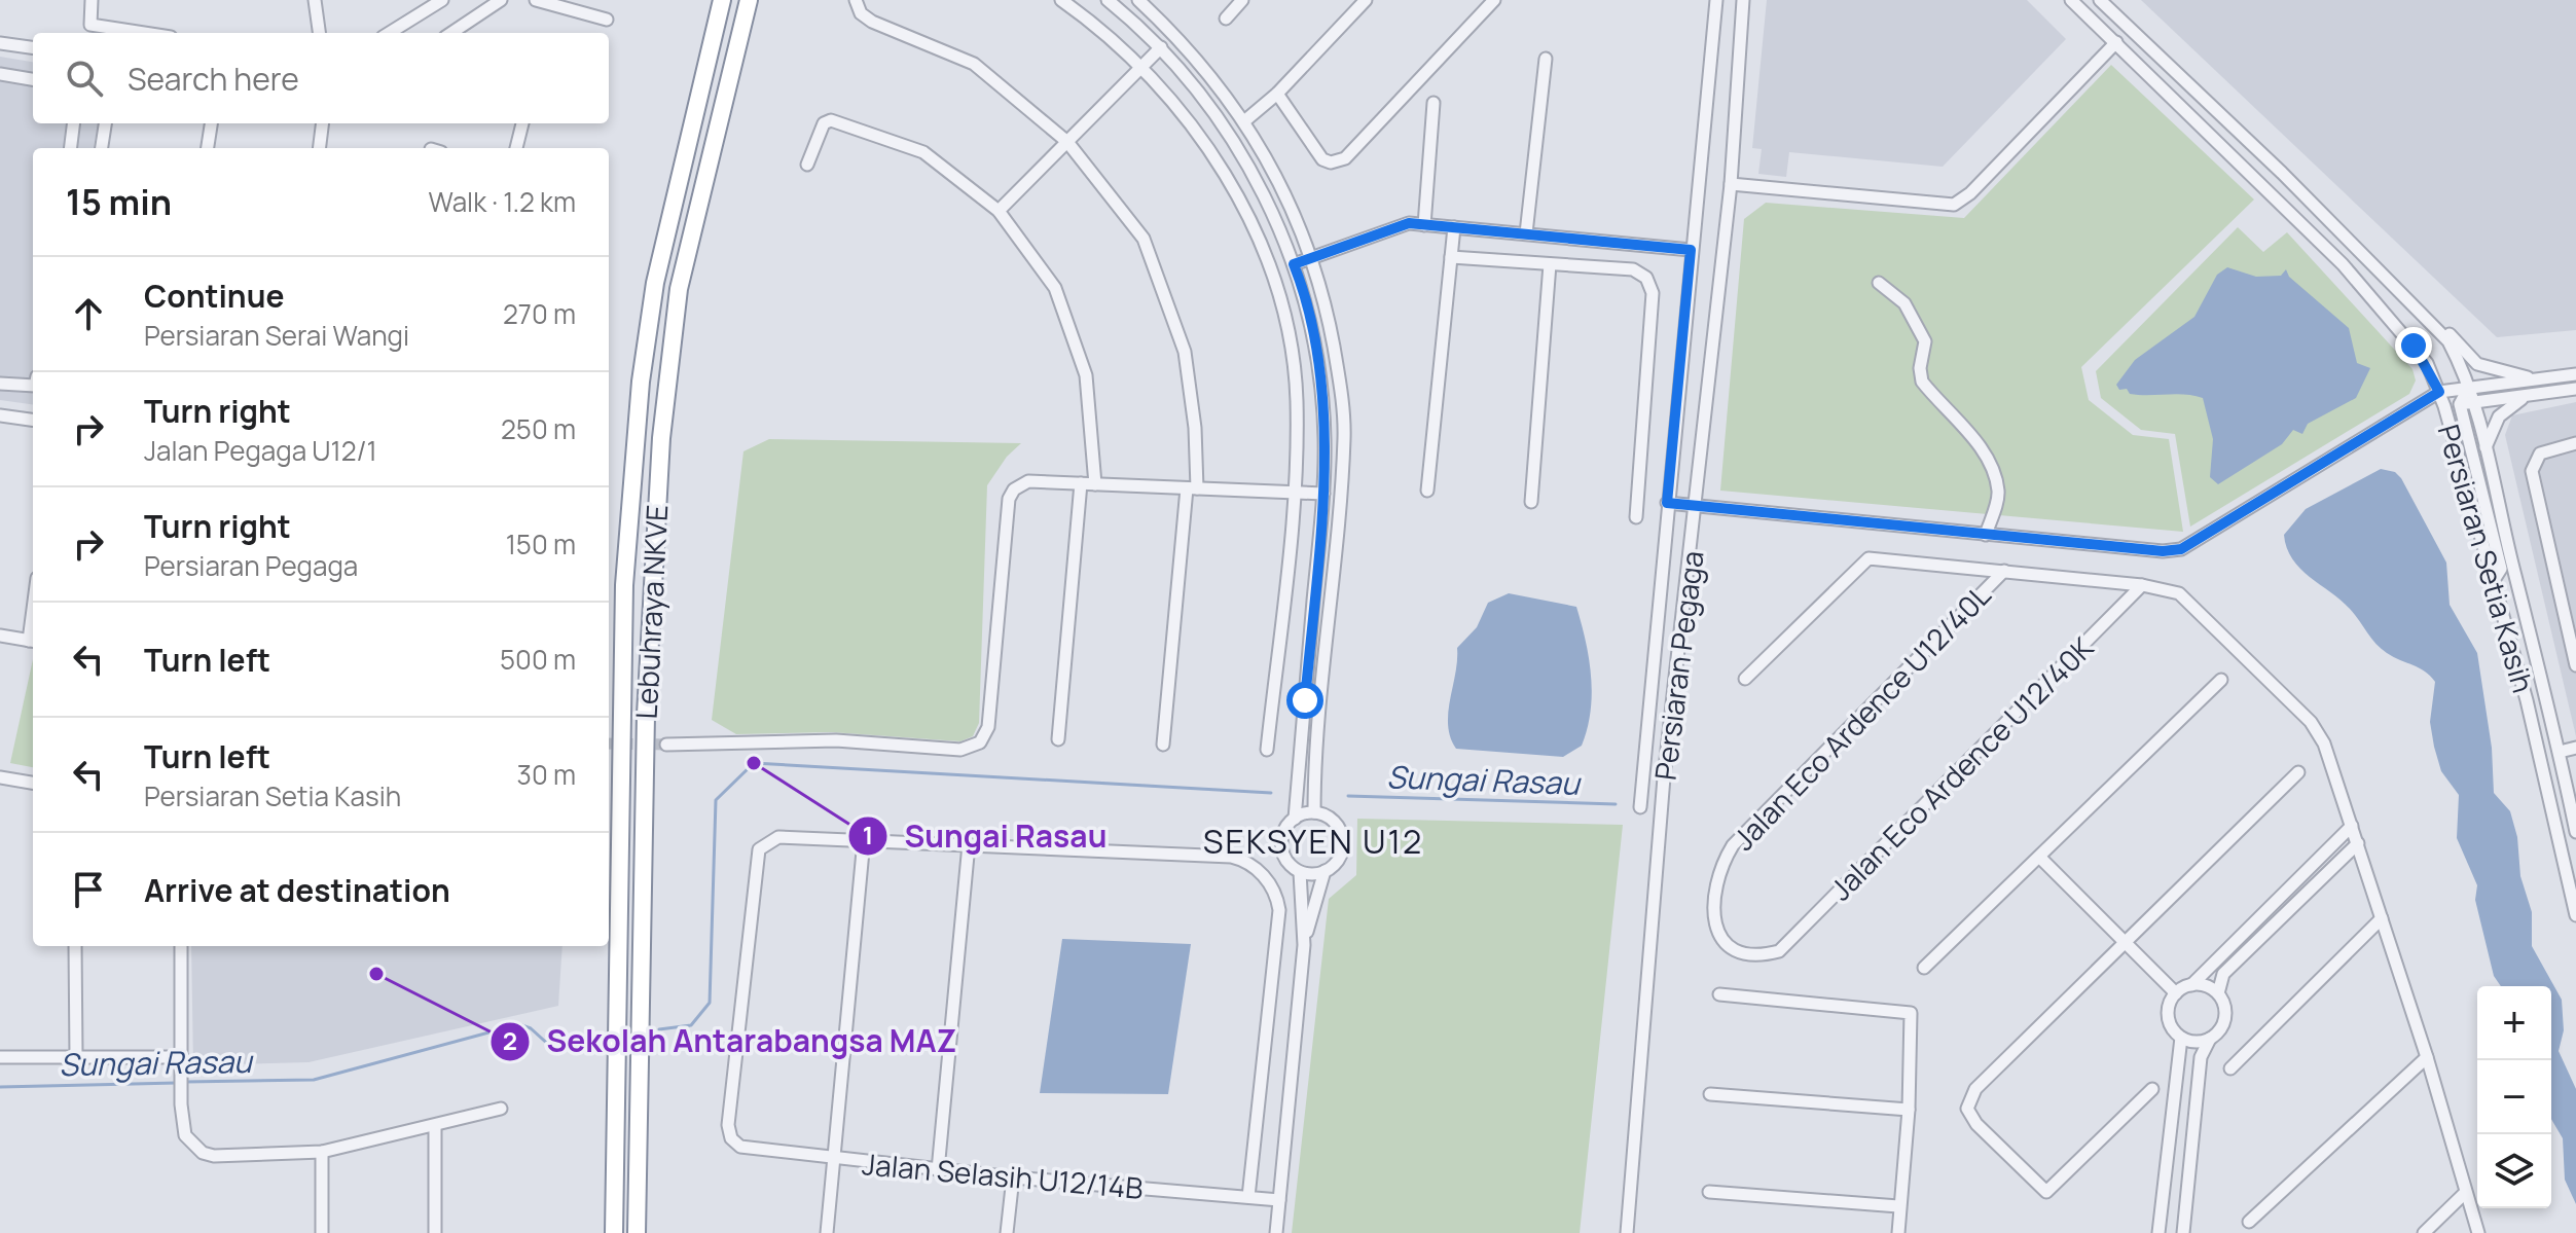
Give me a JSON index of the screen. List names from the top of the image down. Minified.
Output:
{"streets":{"highway":["Lebuhraya NKVE"],"street":["Persiaran Setia Kasih","Persiaran Pegaga","Jalan Eco Ardence U12/40L","Jalan Eco Ardence U12/40K","Jalan Selasih U12/14B"]},"crossings":[["Jalan Eco Ardence U12/40L","Jalan Eco Ardence U12/40K"]],"districts":["SEKSYEN U12"],"water":["Sungai Rasau"],"places":["Sungai Rasau","Sekolah Antarabangsa MAZ"],"page":{"search":"Search here","heading":["15 min","Walk · 1.2 km"],"list":[["Continue","Persiaran Serai Wangi","270 m"],["Turn right","Jalan Pegaga U12/1","250 m"],["Turn right","Persiaran Pegaga","150 m"],["Turn left","500 m"],["Turn left","Persiaran Setia Kasih","30 m"],"Arrive at destination"],"map_buttons":["+","−"]}}
